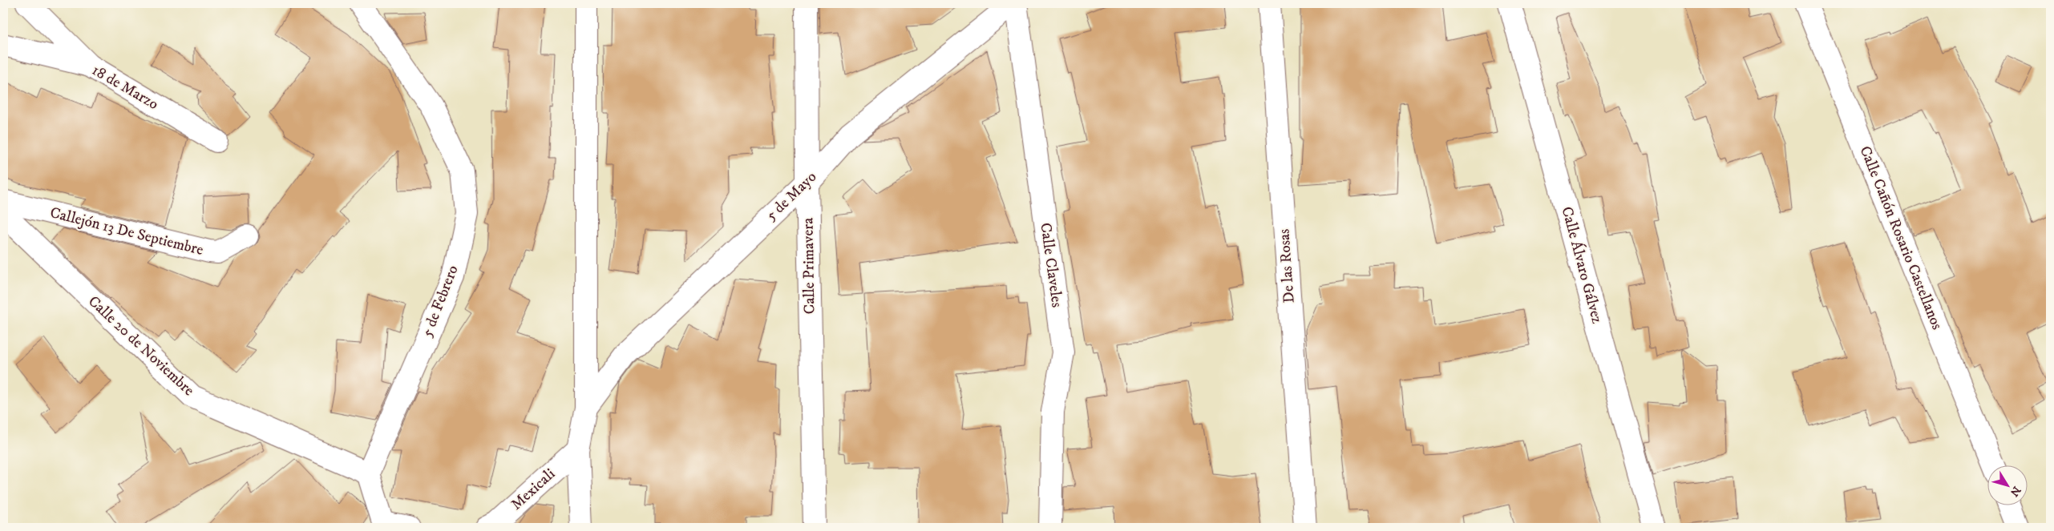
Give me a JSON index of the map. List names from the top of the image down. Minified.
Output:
{"streets":{"street":["18 de Marzo","5 de Mayo","Callejón 13 De Septiembre","Calle Cañón Rosario Castellanos","Calle Claveles","Calle Álvaro Gálvez","Calle Primavera","De las Rosas","5 de Febrero","Calle 20 de Noviembre","Mexicali"]},"crossings":[["5 de Mayo","Calle Claveles"],["5 de Mayo","Calle Primavera"],["5 de Febrero","Calle 20 de Noviembre"]],"north":"bottom right"}
